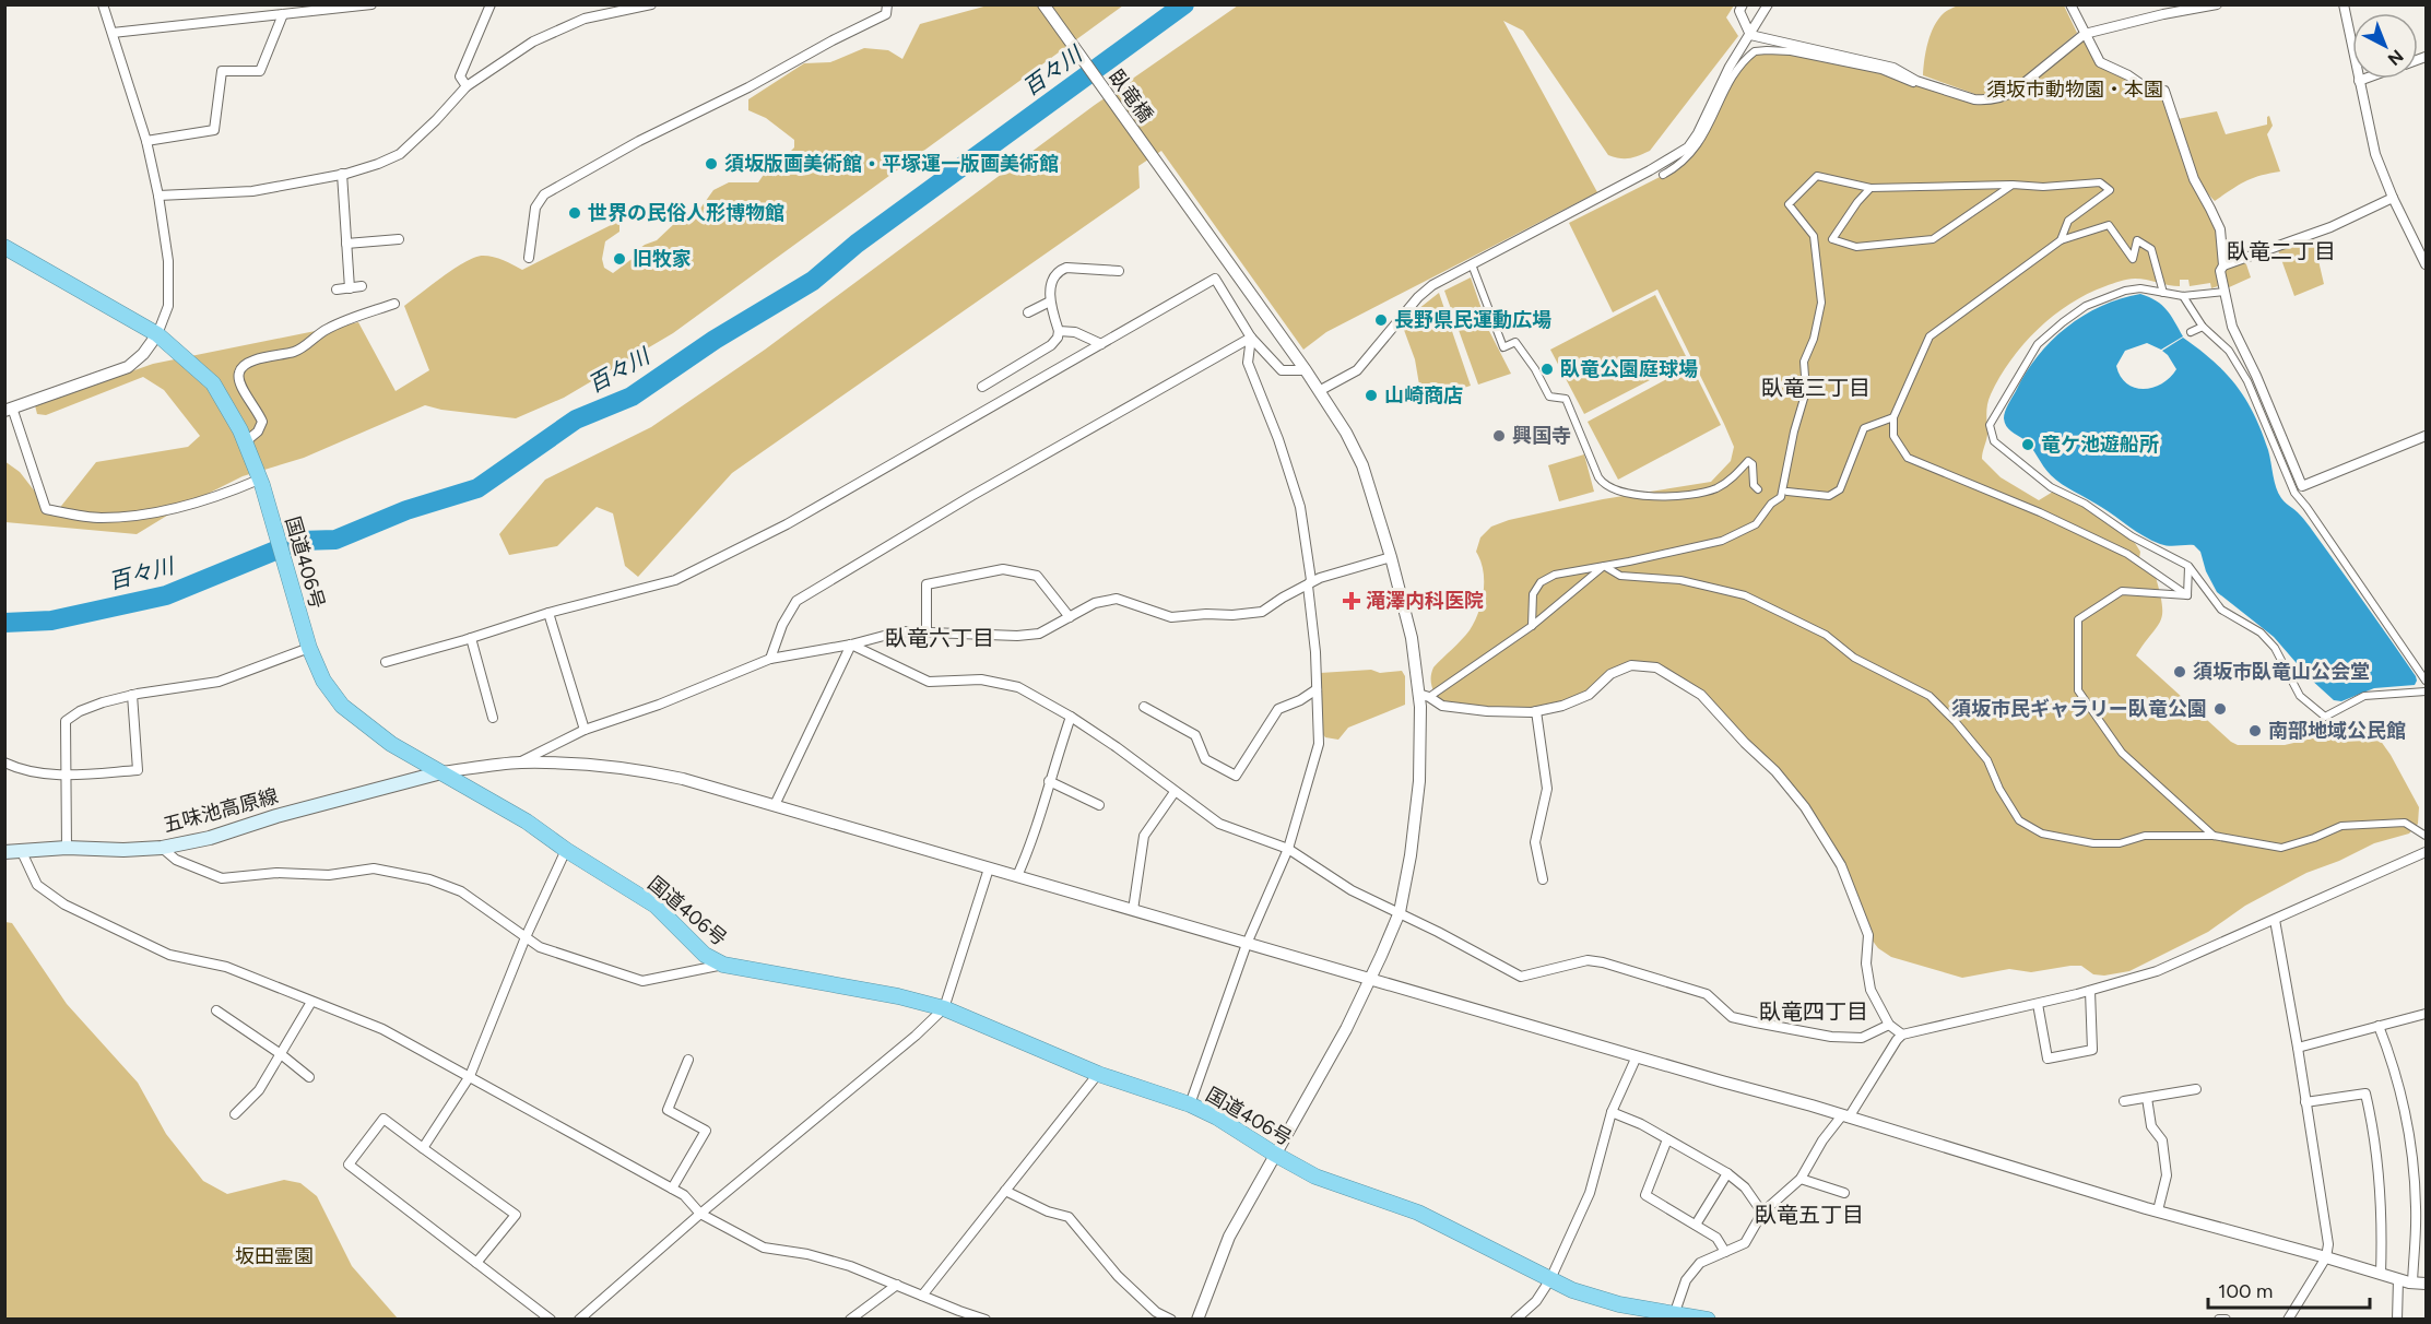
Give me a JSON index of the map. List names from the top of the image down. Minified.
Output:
{"streets":{"highway":["国道406号"],"main road":["五味池高原線"],"street":["臥竜橋"]},"crossings":[["臥竜橋","国道406号"],["国道406号","五味池高原線"]],"districts":["臥竜二丁目","臥竜三丁目","臥竜六丁目","臥竜四丁目","臥竜五丁目"],"water":["百々川"],"parks":["須坂市動物園・本園","坂田霊園"],"places":{"other":["須坂版画美術館・平塚運一版画美術館","世界の民俗人形博物館","旧牧家","長野県民運動広場","臥竜公園庭球場","山崎商店","興国寺","竜ケ池遊船所","須坂市臥竜山公会堂","須坂市民ギャラリー臥竜公園","南部地域公民館"],"health":["滝澤内科医院"]},"scale_bar":"100 m","north":"bottom right"}
